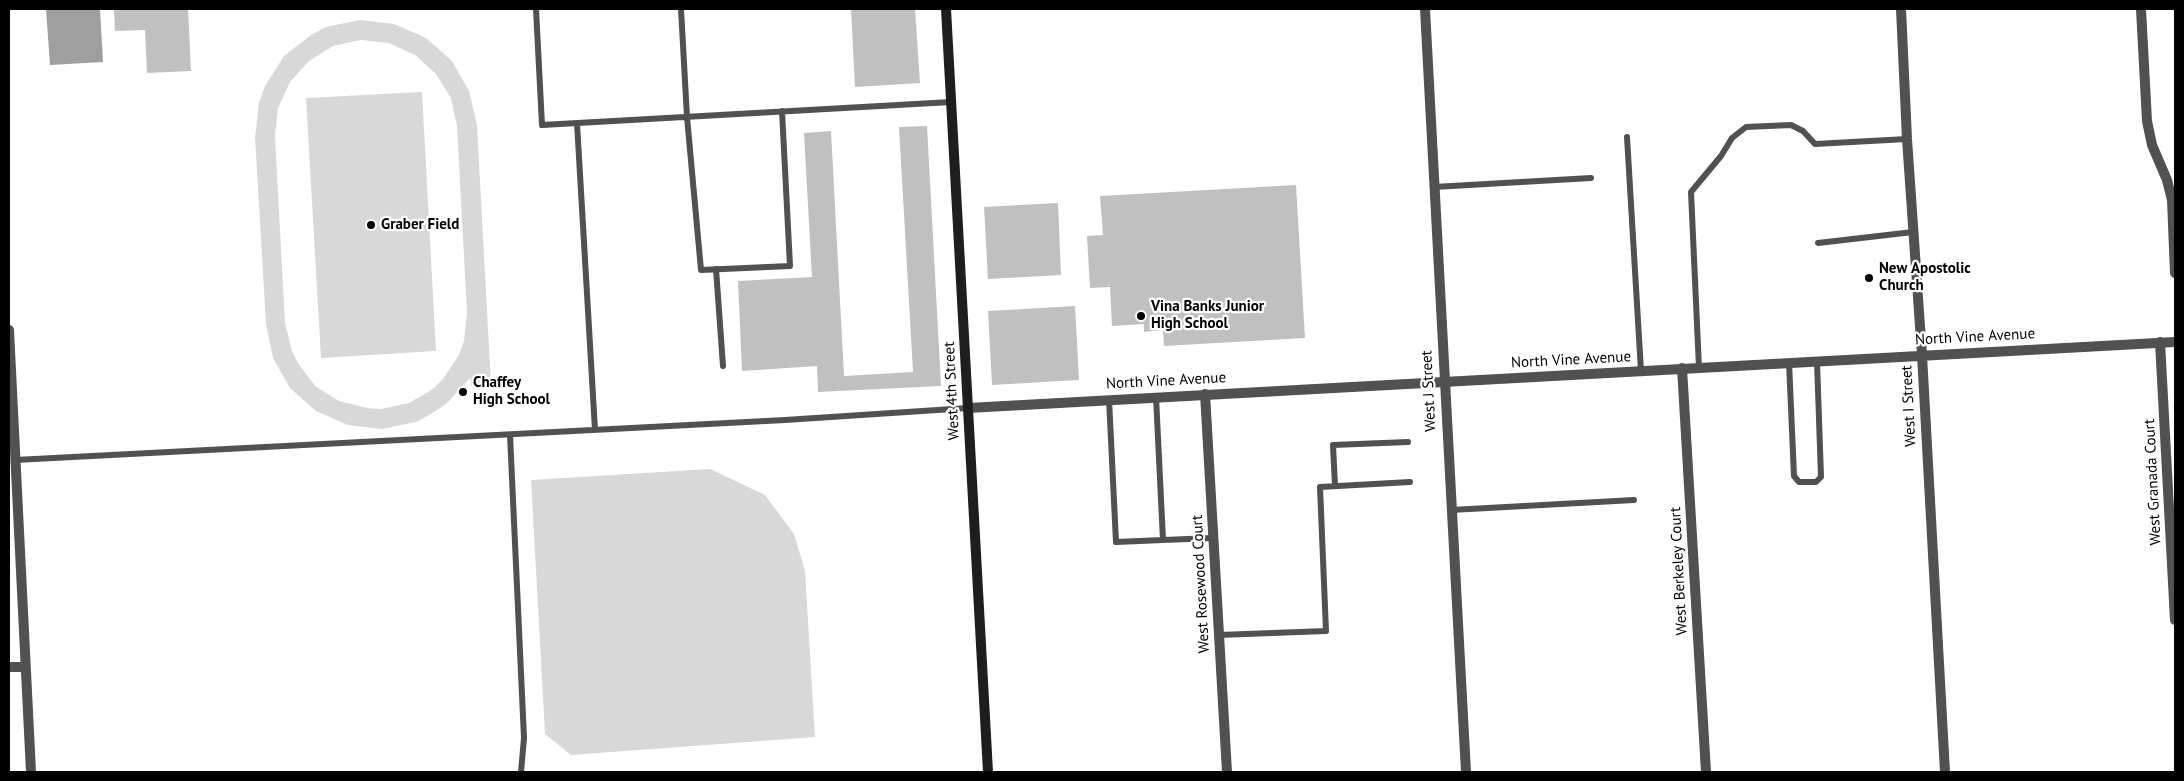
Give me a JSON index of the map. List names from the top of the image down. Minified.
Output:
{"streets":{"main road":["West 4th Street"],"street":["North Vine Avenue","West J Street","West I Street","West Granada Court","West Berkeley Court","West Rosewood Court"]},"crossings":[["North Vine Avenue","West 4th Street"],["North Vine Avenue","West J Street"],["North Vine Avenue","West I Street"],["North Vine Avenue","West Granada Court"],["North Vine Avenue","West Berkeley Court"],["North Vine Avenue","West Rosewood Court"]],"places":["Graber Field","New Apostolic Church","Vina Banks Junior High School","Chaffey High School"]}
